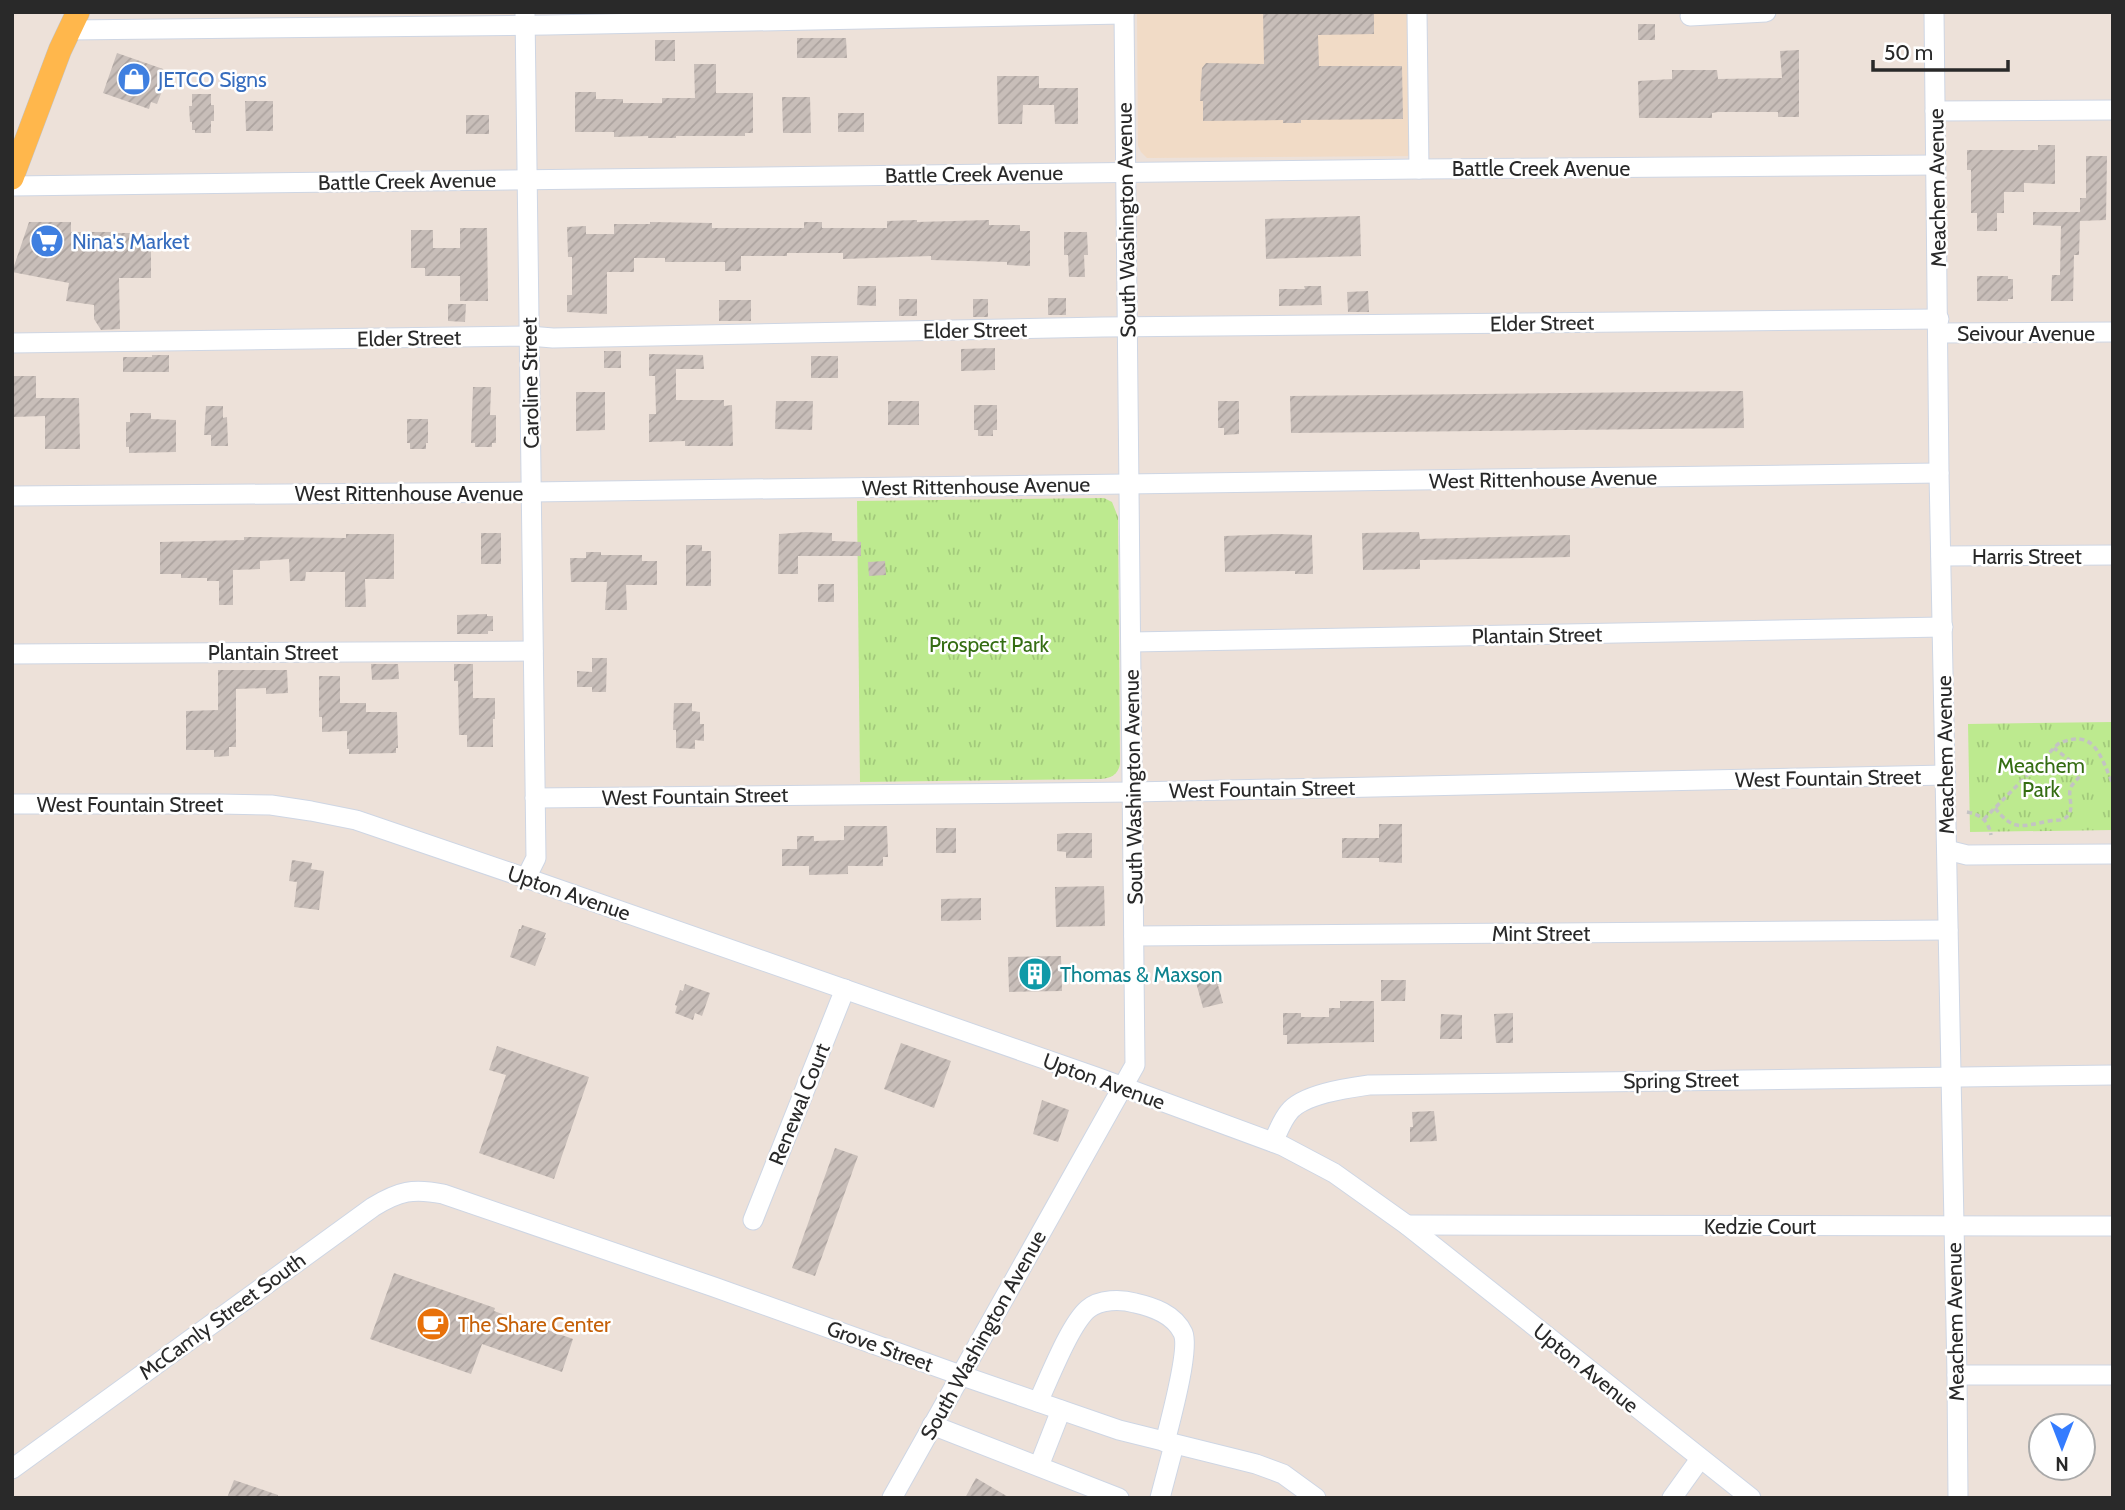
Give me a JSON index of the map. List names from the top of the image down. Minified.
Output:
{"streets":{"street":["Battle Creek Avenue","Meachem Avenue","South Washington Avenue","Elder Street","Seivour Avenue","Caroline Street","West Rittenhouse Avenue","Harris Street","Plantain Street","West Fountain Street","Upton Avenue","Mint Street","Spring Street","Renewal Court","Kedzie Court","McCamly Street South","Grove Street"]},"crossings":[["Battle Creek Avenue","Meachem Avenue"],["Battle Creek Avenue","South Washington Avenue"],["Battle Creek Avenue","Caroline Street"],["Meachem Avenue","Elder Street"],["Meachem Avenue","Seivour Avenue"],["Meachem Avenue","West Rittenhouse Avenue"],["Meachem Avenue","Harris Street"],["Meachem Avenue","Plantain Street"],["Meachem Avenue","West Fountain Street"],["Meachem Avenue","Mint Street"],["Meachem Avenue","Spring Street"],["Meachem Avenue","Kedzie Court"],["South Washington Avenue","Elder Street"],["South Washington Avenue","West Rittenhouse Avenue"],["South Washington Avenue","Plantain Street"],["South Washington Avenue","West Fountain Street"],["South Washington Avenue","Upton Avenue"],["South Washington Avenue","Mint Street"],["South Washington Avenue","Grove Street"],["Elder Street","Seivour Avenue"],["Elder Street","Caroline Street"],["Caroline Street","West Rittenhouse Avenue"],["Caroline Street","Plantain Street"],["Caroline Street","West Fountain Street"],["Caroline Street","Upton Avenue"],["West Fountain Street","Upton Avenue"],["Upton Avenue","Spring Street"],["Upton Avenue","Renewal Court"],["Upton Avenue","Kedzie Court"],["McCamly Street South","Grove Street"]],"parks":["Prospect Park","Meachem Park"],"places":{"shop":["JETCO Signs"],"supermarket":["Nina's Market"],"building":["Thomas & Maxson"],"cafe":["The Share Center"]},"scale_bar":"50 m","north":"bottom"}
